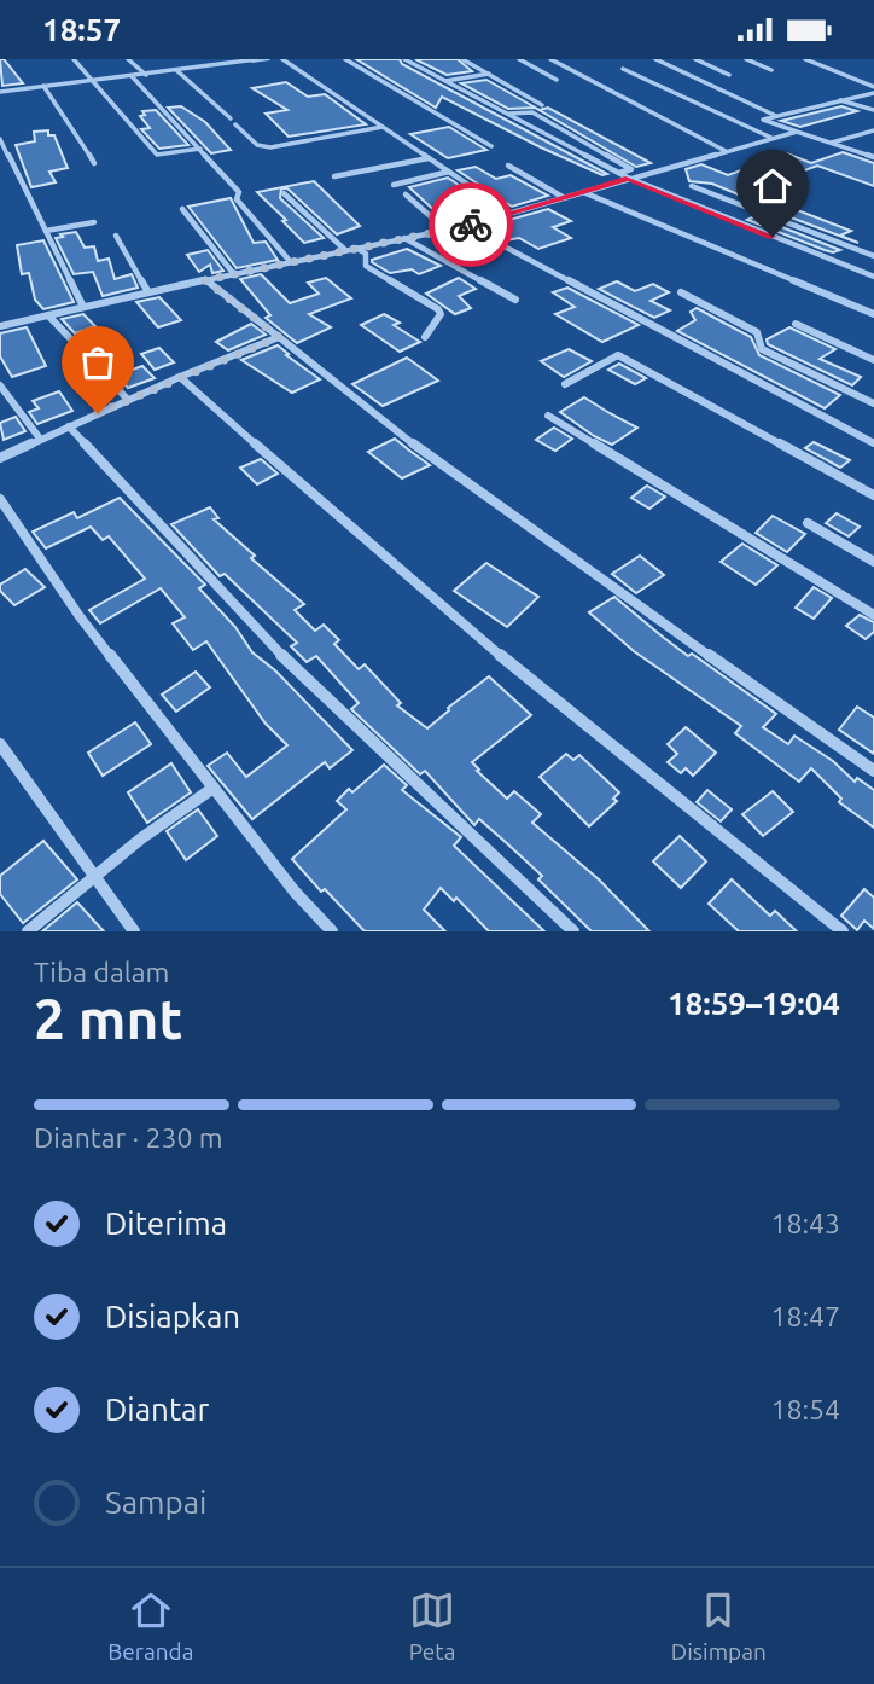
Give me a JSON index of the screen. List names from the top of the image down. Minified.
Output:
{"page":{"status":"18:57","heading":["2 mnt","Tiba dalam","18:59–19:04"],"bar":"Diantar · 230 m","list":[["Diterima","18:43"],["Disiapkan","18:47"],["Diantar","18:54"],"Sampai"],"tabs":["Beranda","Peta","Disimpan"]}}
